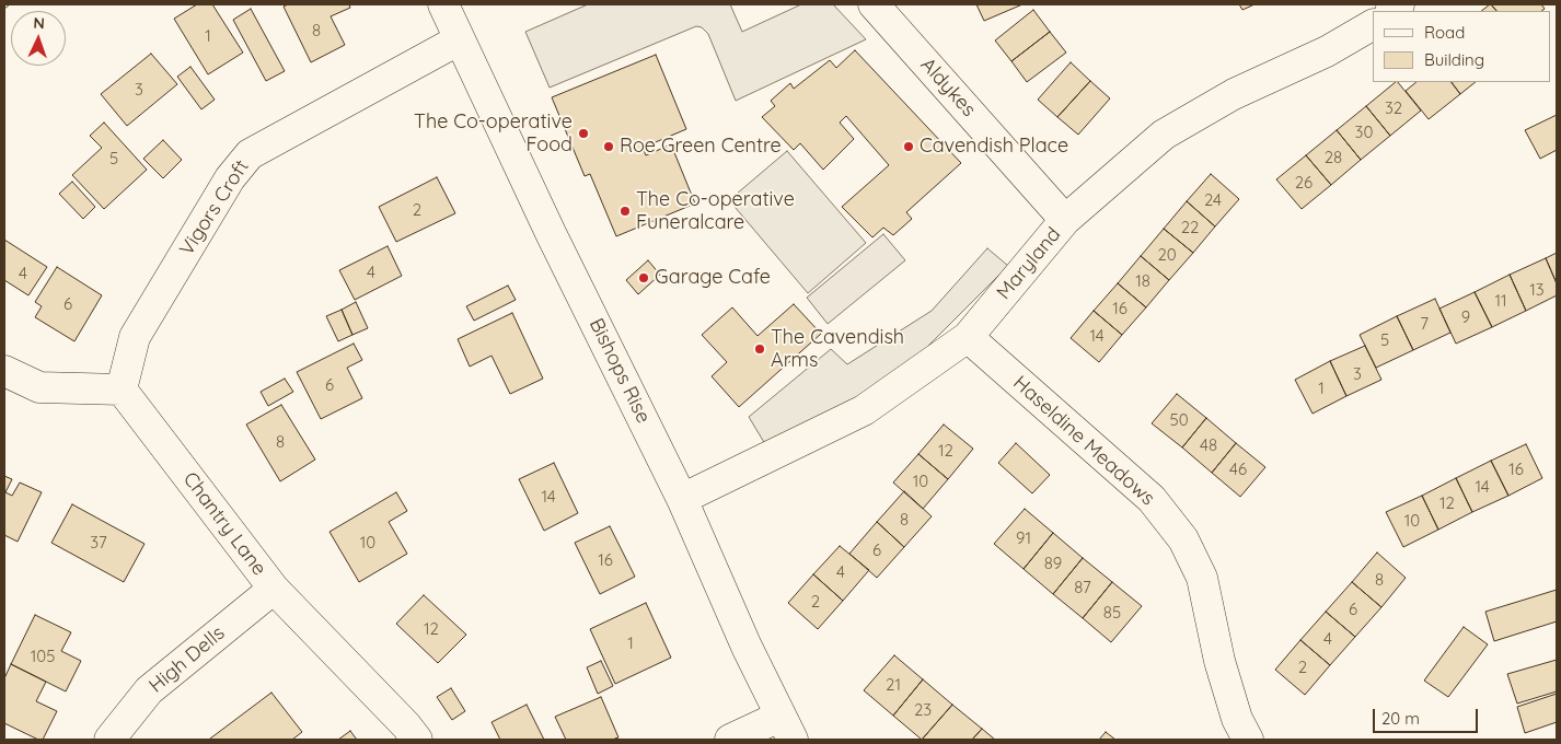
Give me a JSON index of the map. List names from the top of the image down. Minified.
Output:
{"streets":{"street":["Aldykes","Vigors Croft","Maryland","Bishops Rise","Haseldine Meadows","Chantry Lane","High Dells"]},"crossings":[["Aldykes","Maryland"],["Vigors Croft","Bishops Rise"],["Vigors Croft","Chantry Lane"],["Maryland","Bishops Rise"],["Maryland","Haseldine Meadows"],["Chantry Lane","High Dells"]],"places":["The Co-operative Food","Roe Green Centre","Cavendish Place","The Co-operative Funeralcare","Garage Cafe","The Cavendish Arms"],"house_numbers":["8","1","3","32","30","28","5","26","24","2","22","20","4","4","18","13","11","6","16","9","7","14","5","3","6","1","50","8","48","12","46","16","10","14","14","12","8","10","91","37","10","6","16","89","4","8","87","2","6","85","12","4","1","105","2","21","23"],"legend":["Road","Building"],"scale_bar":"20 m","north":"top"}
